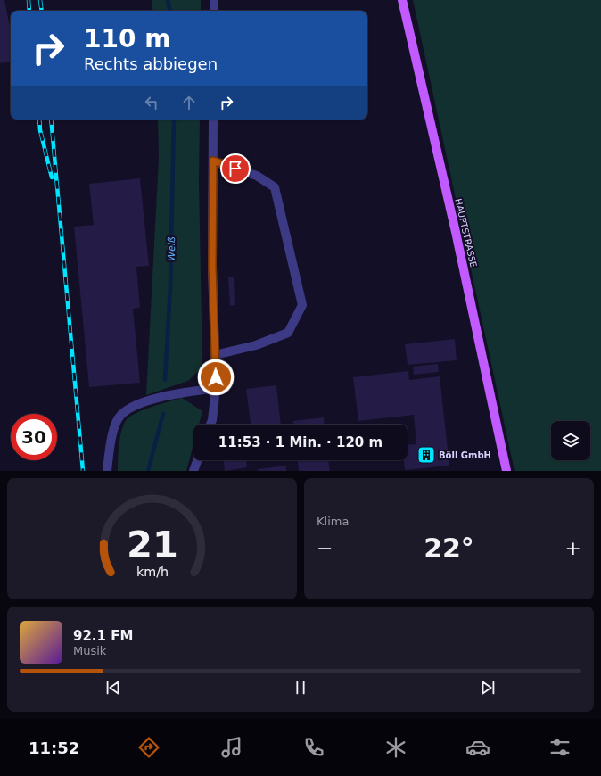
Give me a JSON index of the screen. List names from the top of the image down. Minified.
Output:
{"streets":{"main road":["HAUPTSTRASSE"]},"water":["Weiß"],"places":{"building":["Böll GmbH"]},"page":{"turn":["110 m","Rechts abbiegen"],"limit":"30","trip":"11:53 · 1 Min. · 120 m","tile":"Klima","heat":["−","22°","+"],"song":["92.1 FM","Musik"],"tabs":"11:52","gauge":["21","km/h"]}}
